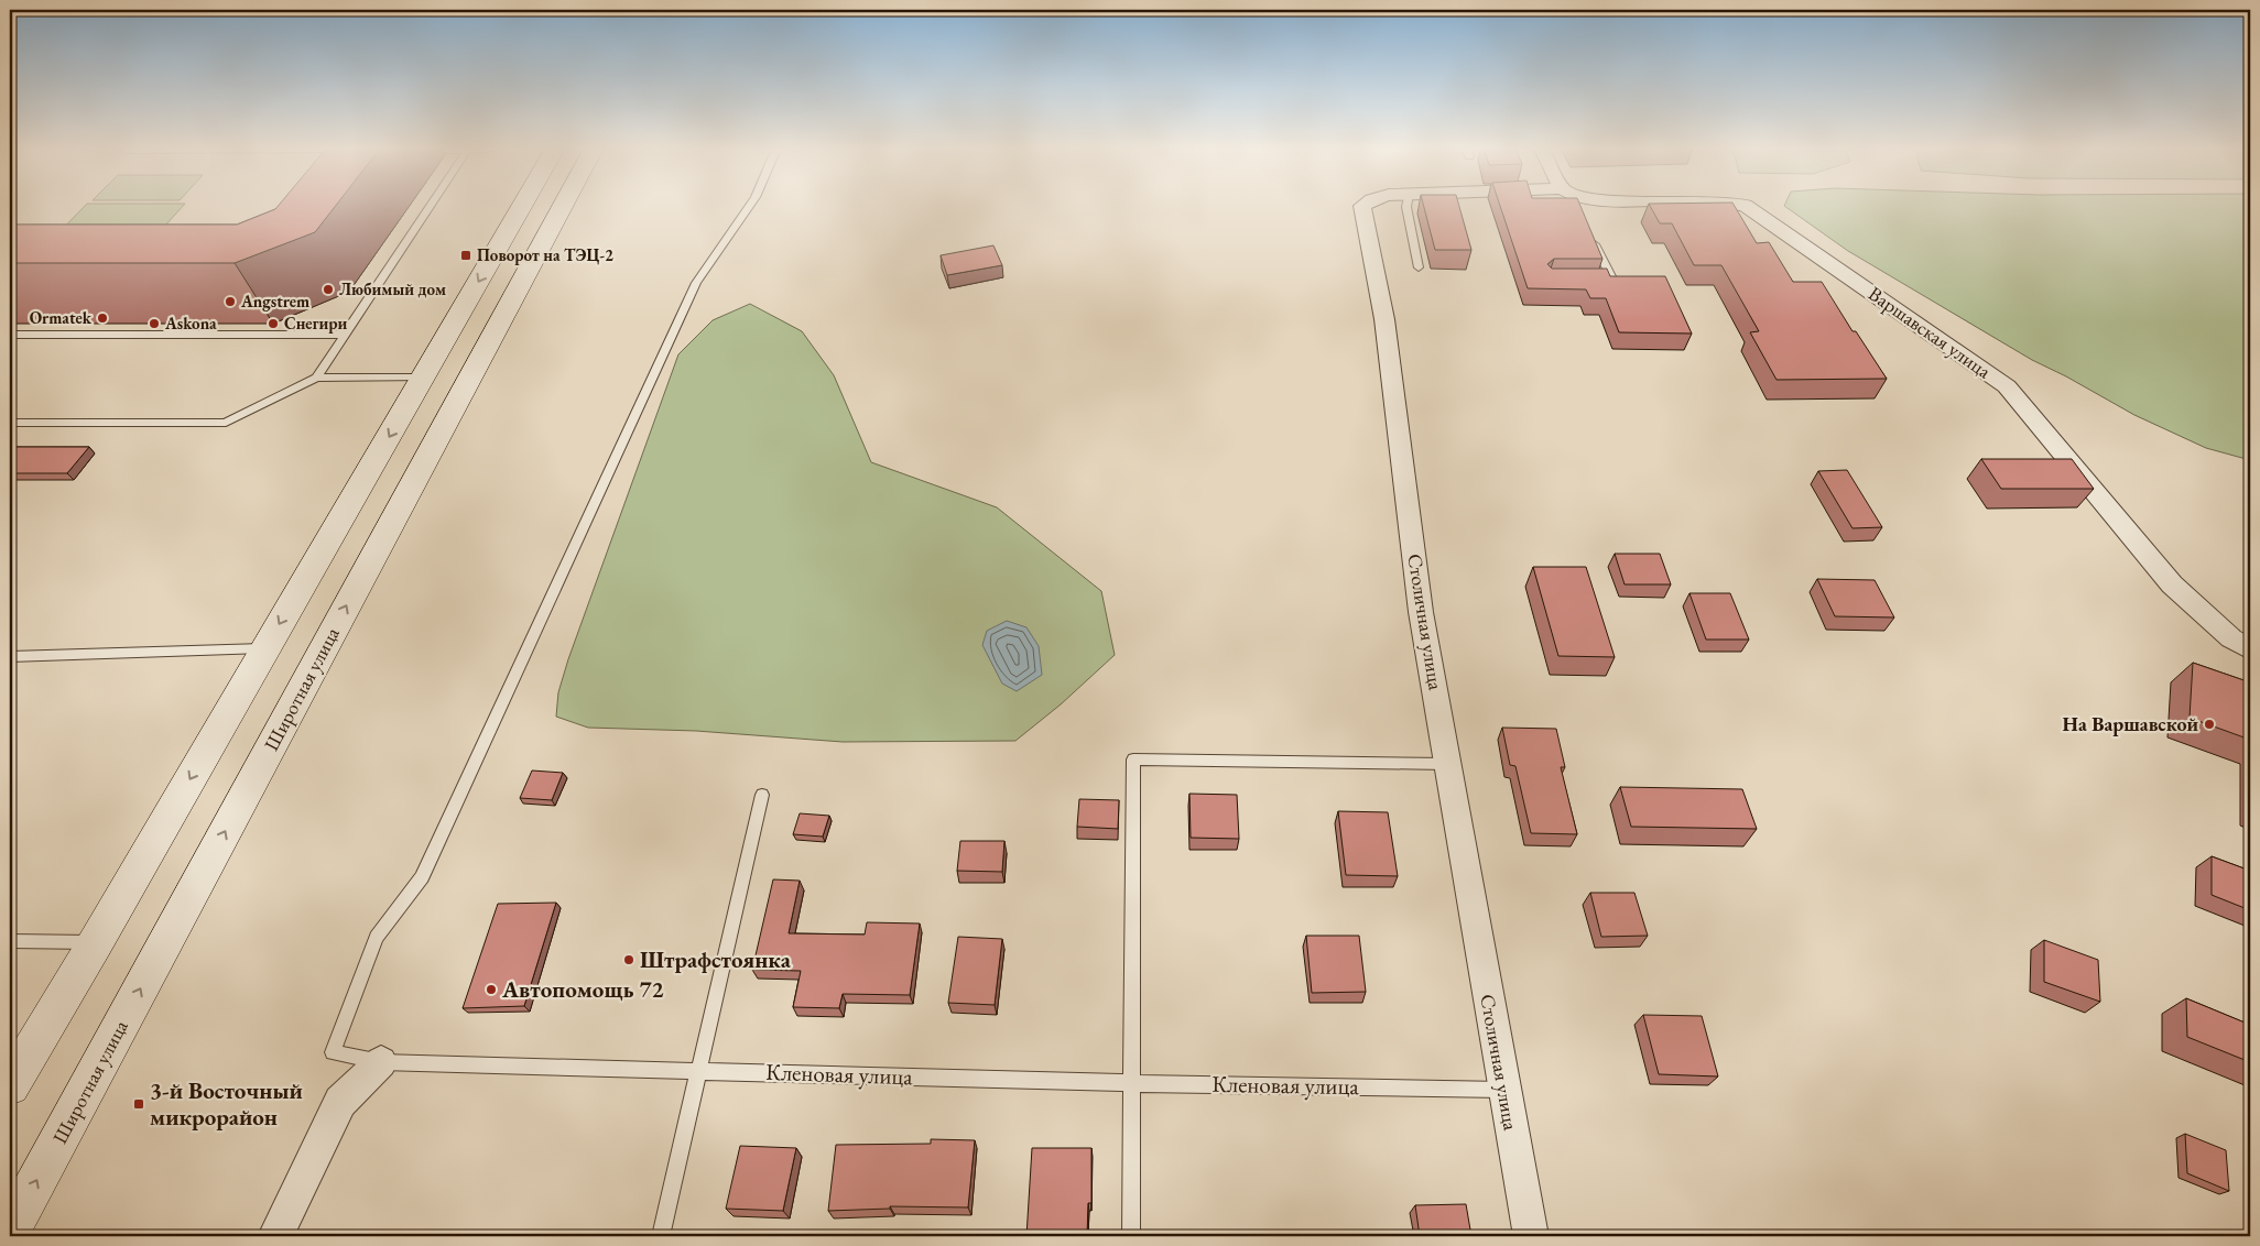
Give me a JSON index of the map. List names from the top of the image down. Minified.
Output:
{"streets":{"main road":["Широтная улица"],"street":["Варшавская улица","Столичная улица"],"lane":["Кленовая улица"]},"crossings":[["Столичная улица","Кленовая улица"]],"places":{"transit":["Поворот на ТЭЦ-2","3-й Восточный микрорайон"],"other":["Любимый дом","Angstrem","Ormatek","Askona","Снегири","На Варшавской","Штрафстоянка","Автопомощь 72"]}}
